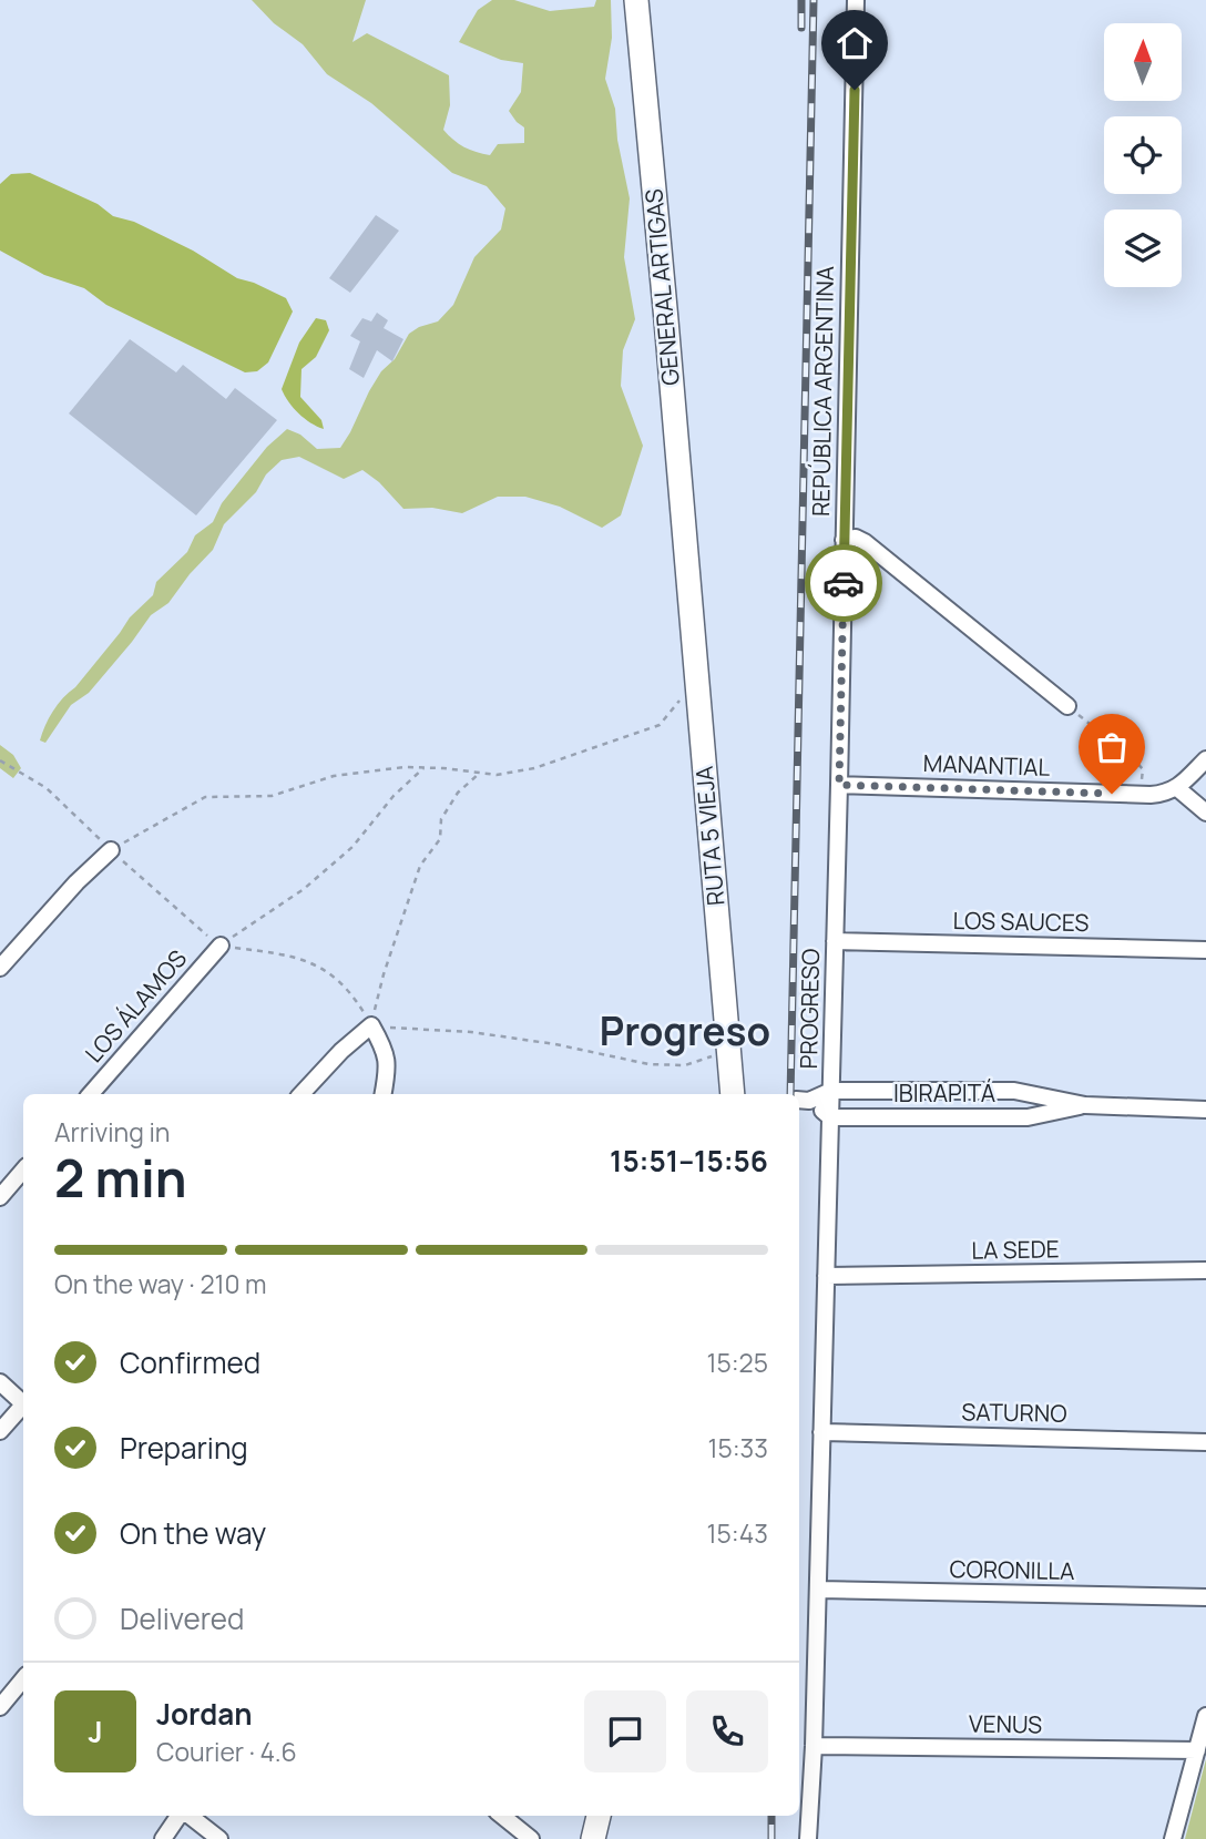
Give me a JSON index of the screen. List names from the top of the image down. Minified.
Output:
{"streets":{"street":["GENERAL ARTIGAS","REPÚBLICA ARGENTINA","MANANTIAL","RUTA 5 VIEJA","LOS SAUCES","LOS ÁLAMOS","PROGRESO","IBIRAPITÁ","LA SEDE","SATURNO","CORONILLA","VENUS"]},"crossings":[["GENERAL ARTIGAS","RUTA 5 VIEJA"],["REPÚBLICA ARGENTINA","MANANTIAL"],["REPÚBLICA ARGENTINA","PROGRESO"],["MANANTIAL","PROGRESO"],["LOS SAUCES","PROGRESO"],["PROGRESO","IBIRAPITÁ"],["PROGRESO","LA SEDE"],["PROGRESO","SATURNO"],["PROGRESO","CORONILLA"],["PROGRESO","VENUS"]],"districts":["Progreso"],"north":"top","page":{"heading":["2 min","Arriving in","15:51–15:56"],"panel":["Jordan","Courier · 4.6"],"bar":"On the way · 210 m","list":[["Confirmed","15:25"],["Preparing","15:33"],["On the way","15:43"],"Delivered"],"round":"J"}}
